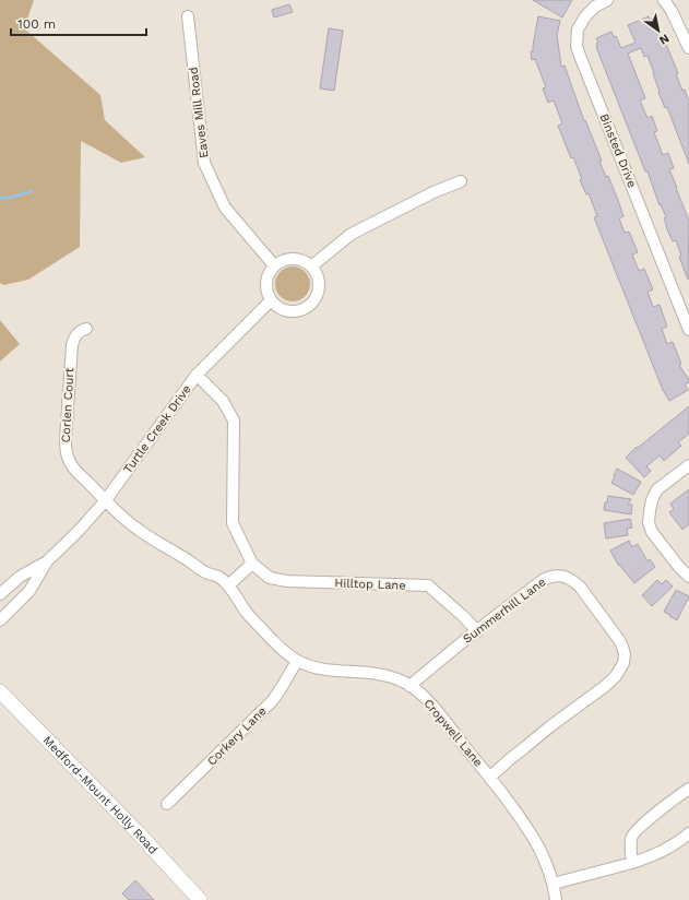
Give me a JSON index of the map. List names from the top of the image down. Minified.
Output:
{"streets":{"main road":["Medford-Mount Holly Road"],"street":["Eaves Mill Road","Binsted Drive","Corlen Court","Turtle Creek Drive","Hilltop Lane","Summerhill Lane","Cropwell Lane","Corkery Lane"]},"crossings":[["Eaves Mill Road","Turtle Creek Drive"],["Corlen Court","Turtle Creek Drive"],["Corlen Court","Cropwell Lane"],["Turtle Creek Drive","Hilltop Lane"],["Turtle Creek Drive","Cropwell Lane"],["Hilltop Lane","Summerhill Lane"],["Summerhill Lane","Cropwell Lane"],["Cropwell Lane","Corkery Lane"]],"scale_bar":"100 m","north":"bottom right"}
